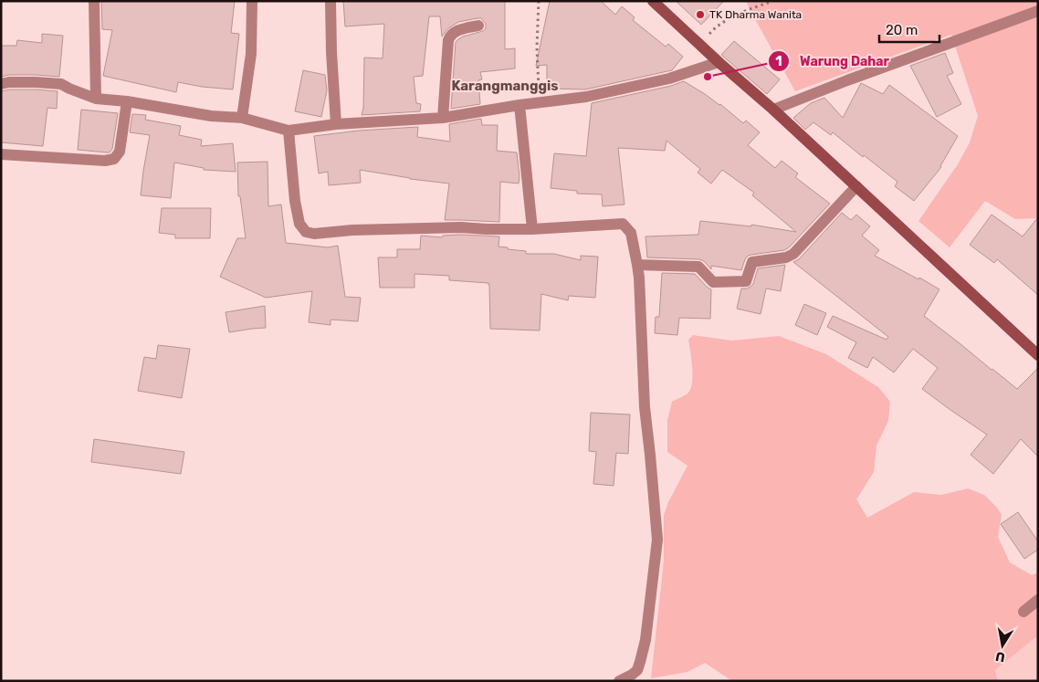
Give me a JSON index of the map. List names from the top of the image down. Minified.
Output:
{"districts":["Karangmanggis"],"places":["TK Dharma Wanita","Warung Dahar"],"scale_bar":"20 m","north":"bottom"}
